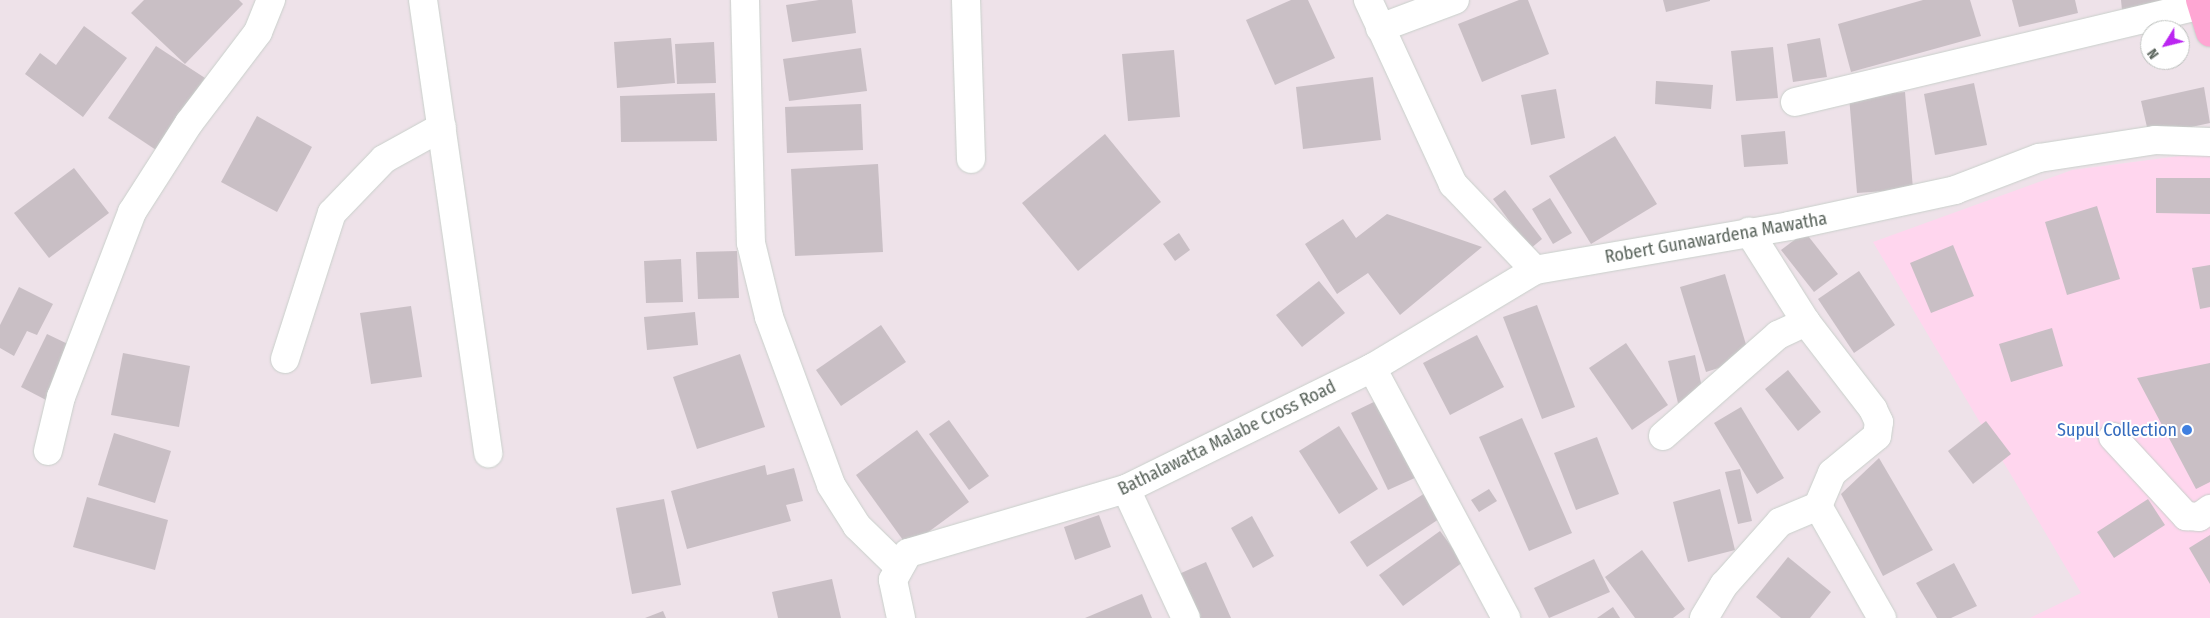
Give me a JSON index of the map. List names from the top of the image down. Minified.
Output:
{"streets":{"street":["Robert Gunawardena Mawatha","Bathalawatta Malabe Cross Road"]},"crossings":[["Robert Gunawardena Mawatha","Bathalawatta Malabe Cross Road"]],"places":["Supul Collection"],"north":"bottom left"}
